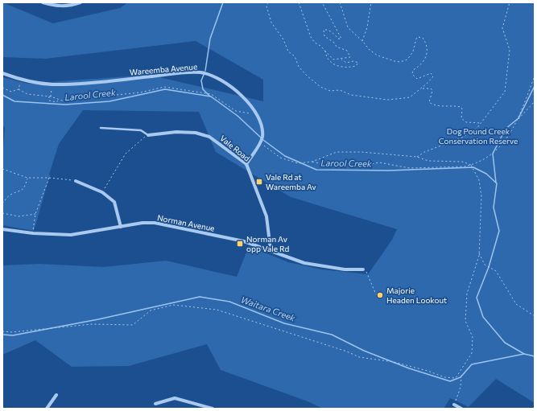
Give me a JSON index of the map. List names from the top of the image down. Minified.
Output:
{"streets":{"street":["Wareemba Avenue","Vale Road","Norman Avenue"]},"crossings":[["Wareemba Avenue","Vale Road"],["Vale Road","Norman Avenue"]],"water":["Larool Creek","Waitara Creek"],"parks":["Dog Pound Creek Conservation Reserve"],"places":{"transit":["Vale Rd at Wareemba Av","Norman Av opp Vale Rd"],"other":["Majorie Headen Lookout"]}}
